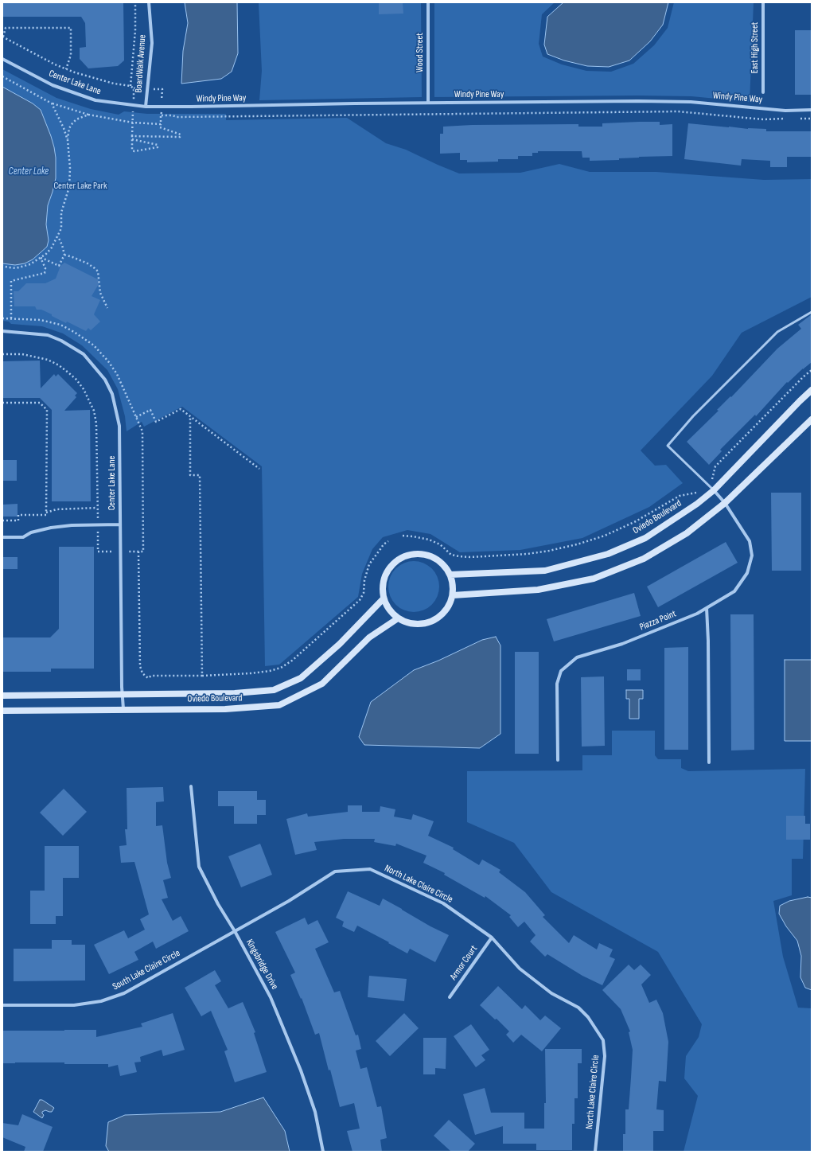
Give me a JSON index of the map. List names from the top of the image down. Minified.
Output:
{"streets":{"street":["East High Street","Wood Street","BoardWalk Avenue","Center Lake Lane","Windy Pine Way","Oviedo Boulevard","Piazza Point","North Lake Claire Circle","Armor Court","Kingsbridge Drive","South Lake Claire Circle"]},"crossings":[["Wood Street","Windy Pine Way"],["BoardWalk Avenue","Center Lake Lane"],["BoardWalk Avenue","Windy Pine Way"],["Center Lake Lane","Windy Pine Way"],["Center Lake Lane","Oviedo Boulevard"],["Oviedo Boulevard","Piazza Point"],["North Lake Claire Circle","Armor Court"],["North Lake Claire Circle","Kingsbridge Drive"],["North Lake Claire Circle","South Lake Claire Circle"],["Kingsbridge Drive","South Lake Claire Circle"]],"water":["Center Lake"],"parks":["Center Lake Park"]}
